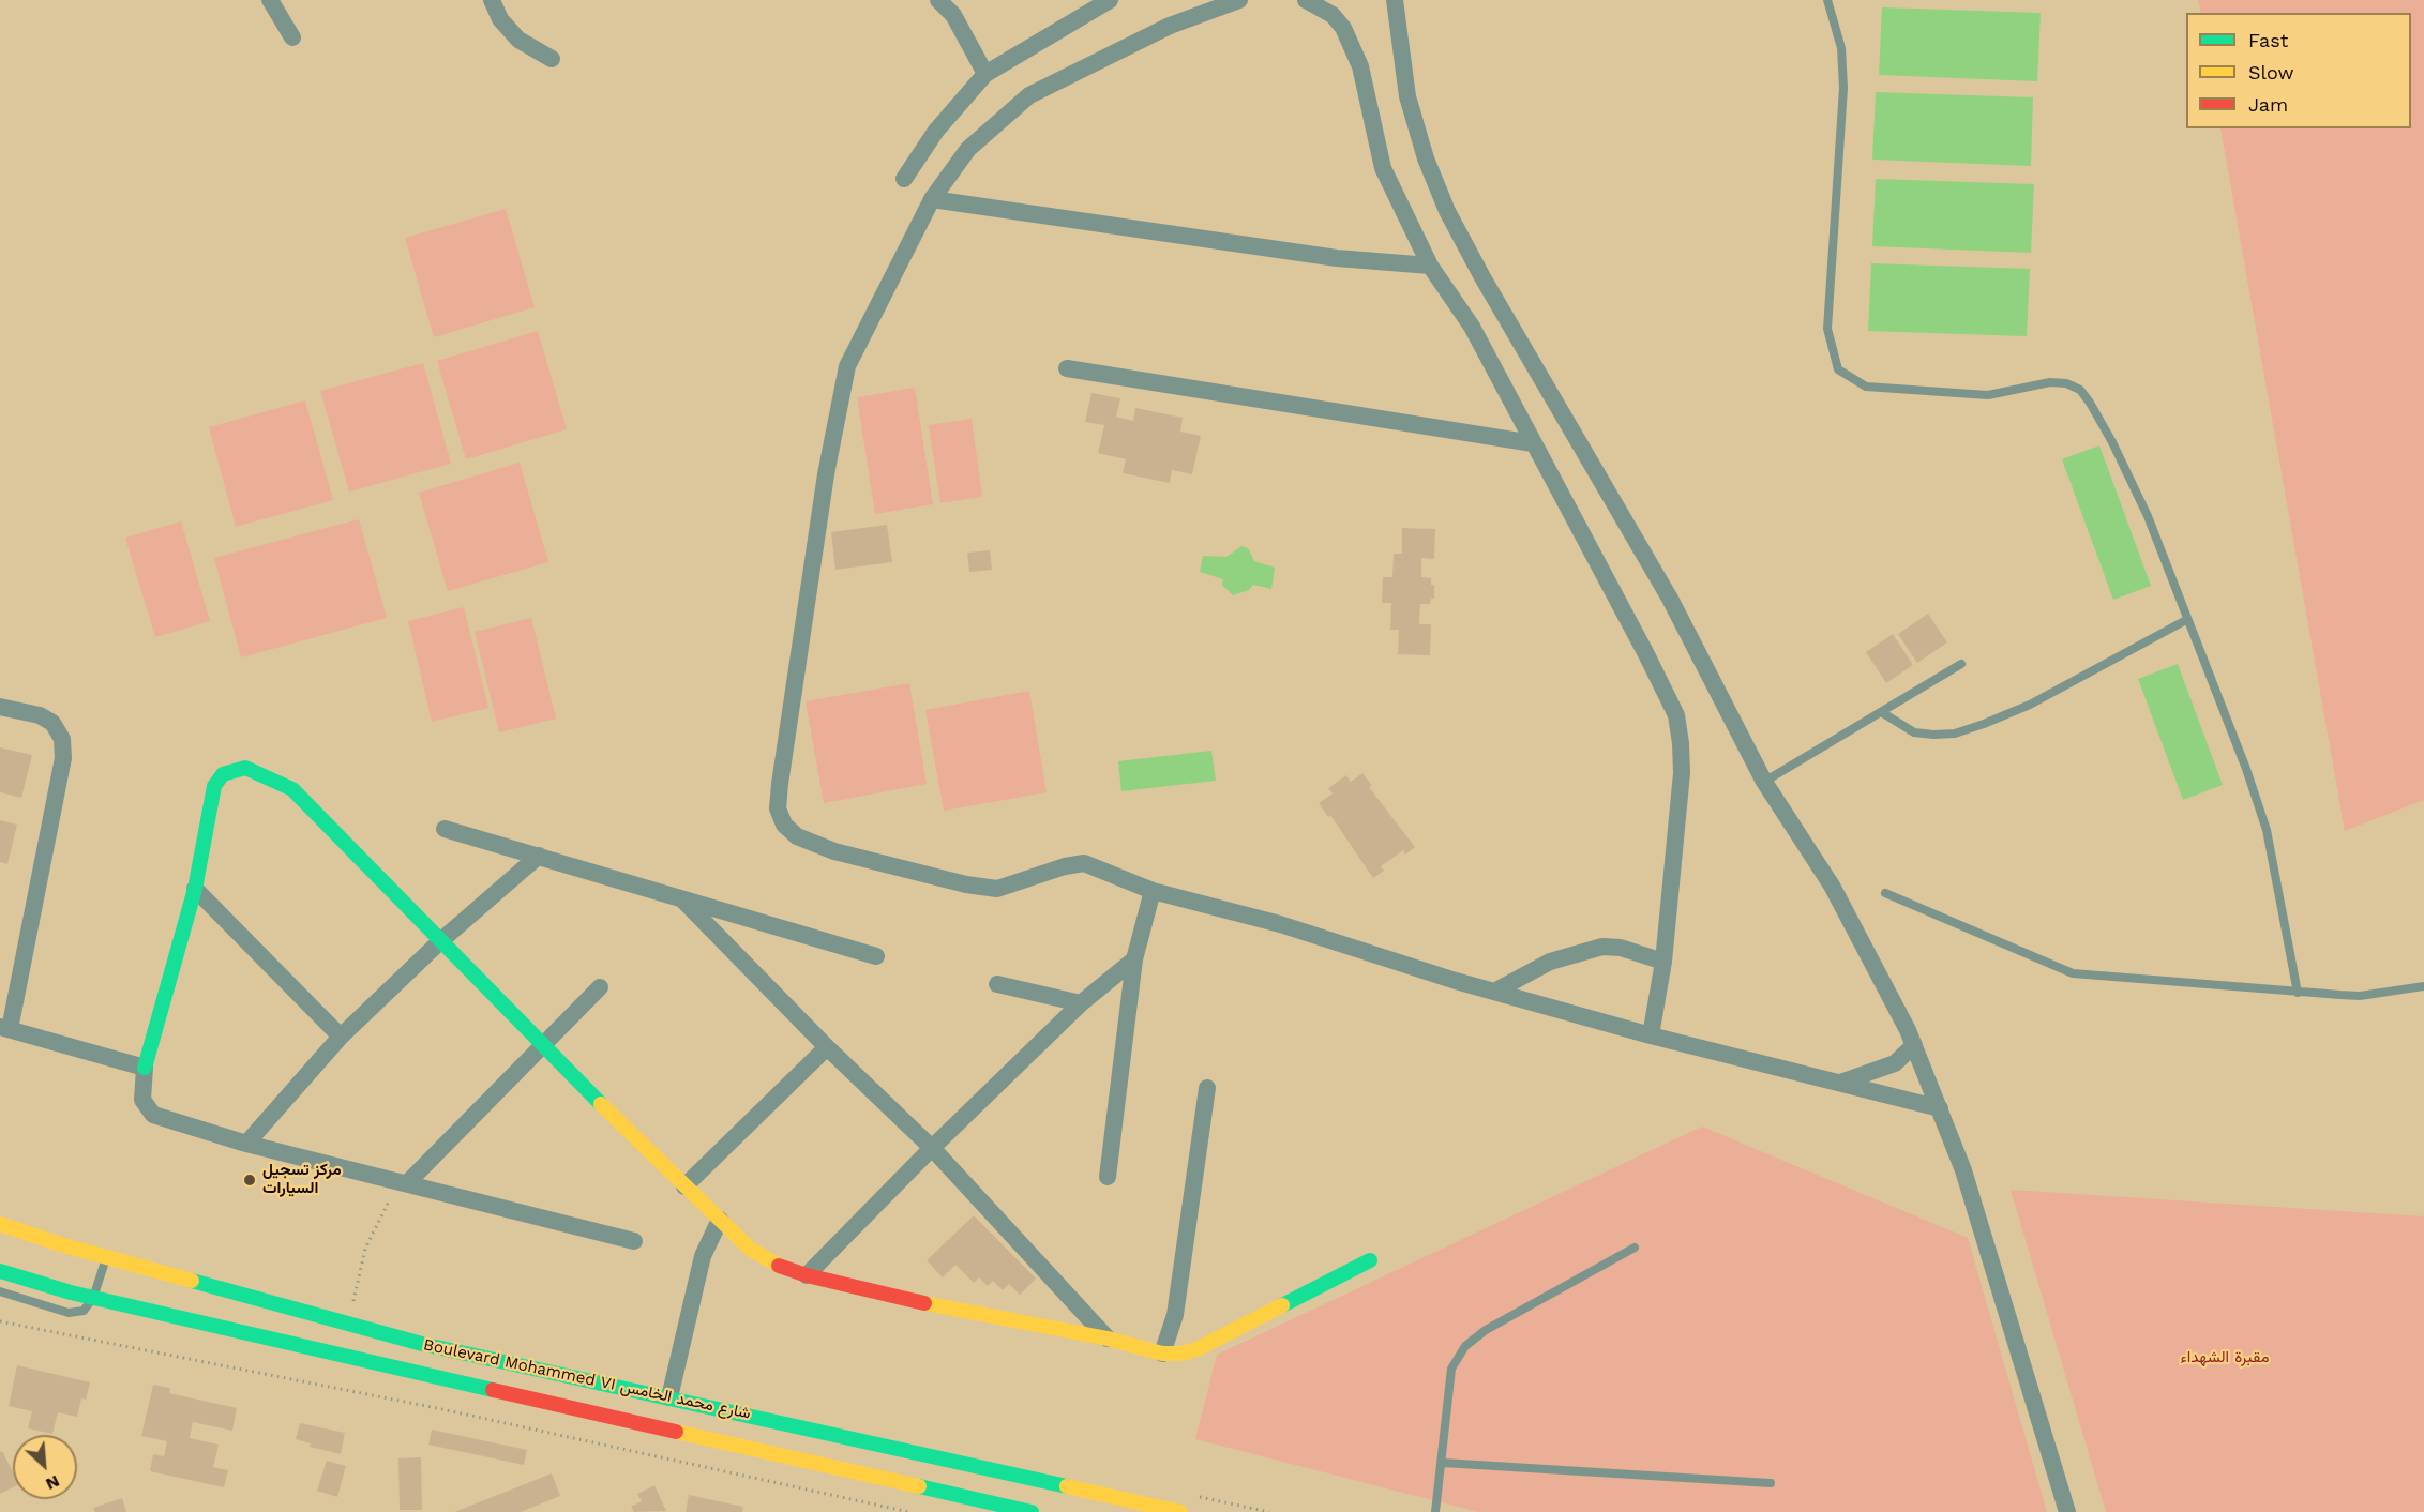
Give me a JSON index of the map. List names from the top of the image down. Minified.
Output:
{"streets":{"main road":["Boulevard Mohammed VI شارع محمد الخامس"]},"parks":["مقبرة الشهداء"],"places":["مركز تسجيل السيارات"],"legend":["Fast","Slow","Jam"],"north":"bottom right"}
